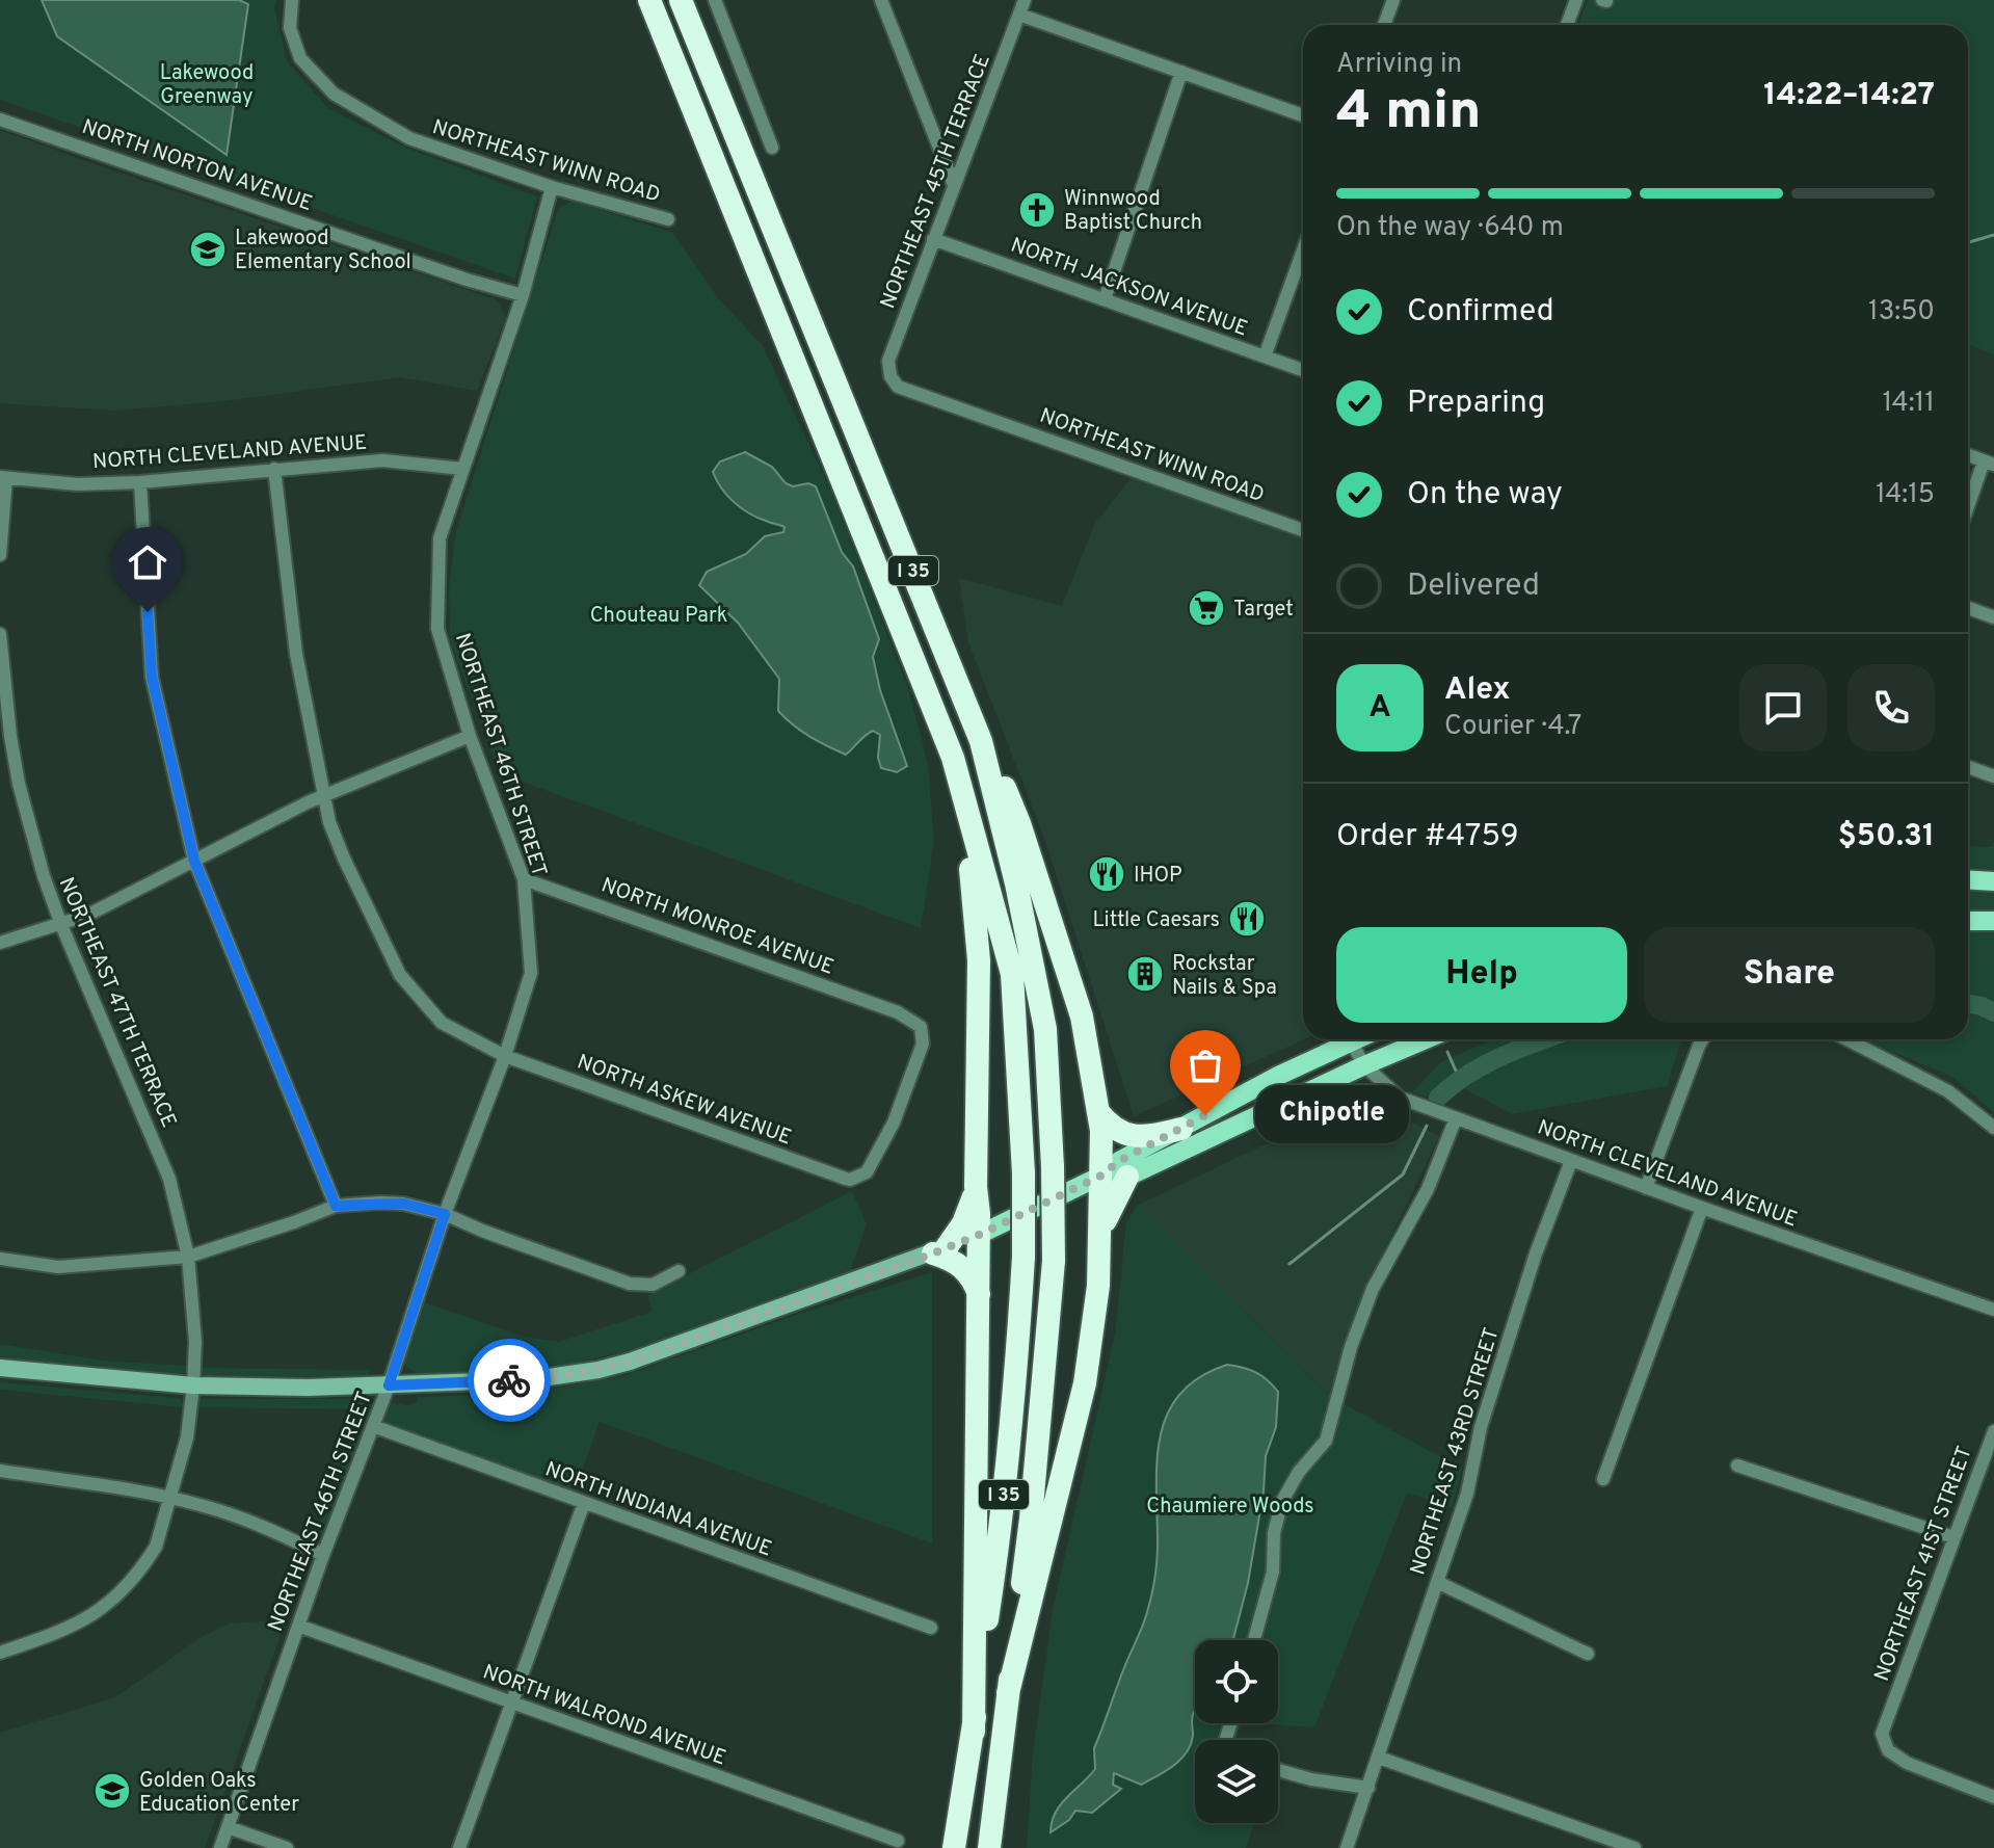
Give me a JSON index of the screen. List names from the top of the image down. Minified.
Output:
{"streets":{"highway":["I 35"],"street":["NORTHEAST WINN ROAD","NORTH NORTON AVENUE","NORTHEAST 45TH TERRACE","NORTH JACKSON AVENUE","NORTH CLEVELAND AVENUE","NORTHEAST 46TH STREET","NORTH MONROE AVENUE","NORTHEAST 47TH TERRACE","NORTH ASKEW AVENUE","NORTHEAST 43RD STREET","NORTH INDIANA AVENUE","NORTHEAST 41ST STREET","NORTH WALROND AVENUE"]},"crossings":[["NORTHEAST WINN ROAD","NORTHEAST 45TH TERRACE"],["NORTHEAST WINN ROAD","NORTHEAST 46TH STREET"],["NORTH NORTON AVENUE","NORTHEAST 46TH STREET"],["NORTHEAST 45TH TERRACE","NORTH JACKSON AVENUE"],["NORTH CLEVELAND AVENUE","NORTHEAST 46TH STREET"],["NORTH CLEVELAND AVENUE","NORTH ASKEW AVENUE"],["NORTH CLEVELAND AVENUE","NORTHEAST 43RD STREET"],["NORTHEAST 46TH STREET","NORTH MONROE AVENUE"],["NORTHEAST 46TH STREET","NORTH ASKEW AVENUE"],["NORTHEAST 46TH STREET","NORTH INDIANA AVENUE"],["NORTHEAST 46TH STREET","NORTH WALROND AVENUE"],["NORTH MONROE AVENUE","NORTH ASKEW AVENUE"]],"parks":["Lakewood Greenway","Chouteau Park","Chaumiere Woods"],"places":{"church":["Winnwood Baptist Church"],"school or university":["Lakewood Elementary School","Golden Oaks Education Center"],"supermarket":["Target"],"restaurant":["IHOP","Little Caesars"],"building":["Rockstar Nails & Spa"],"other":["Chipotle"]},"page":{"heading":["4 min","Arriving in","14:22–14:27"],"panel":["Alex","Courier · 4.7","Order #4759","$50.31"],"bar":"On the way · 640 m","list":[["Confirmed","13:50"],["Preparing","14:11"],["On the way","14:15"],"Delivered"],"round":"A","buttons":["Help","Share"],"bubble":"Chipotle"}}
